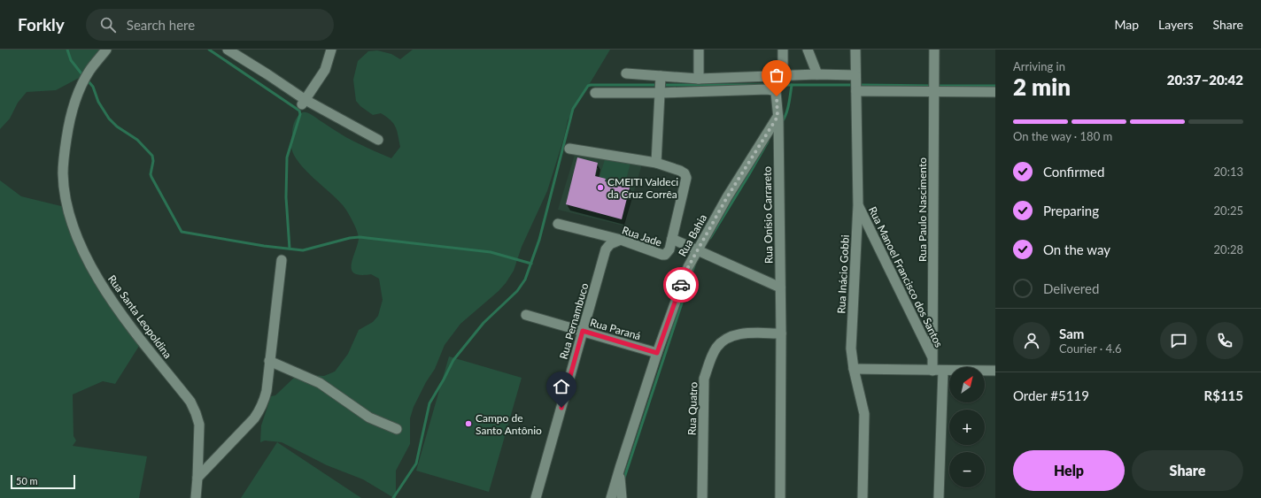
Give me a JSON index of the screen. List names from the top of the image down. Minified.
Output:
{"streets":{"street":["Rua Paulo Nascimento","Rua Onísio Carrareto","Rua Bahia","Rua Jade","Rua Inácio Gobbi","Rua Manoel Francisco dos Santos","Rua Santa Leopoldina","Rua Pernambuco","Rua Paraná","Rua Quatro"]},"crossings":[["Rua Paulo Nascimento","Rua Manoel Francisco dos Santos"],["Rua Onísio Carrareto","Rua Bahia"],["Rua Onísio Carrareto","Rua Quatro"],["Rua Bahia","Rua Paraná"],["Rua Jade","Rua Pernambuco"],["Rua Inácio Gobbi","Rua Manoel Francisco dos Santos"],["Rua Pernambuco","Rua Paraná"]],"places":["CMEITI Valdeci da Cruz Corrêa","Campo de Santo Antônio"],"scale_bar":"50 m","north":"top right","page":{"header":"Forkly","search":"Search here","nav":["Map","Layers","Share"],"heading":["2 min","Arriving in","20:37–20:42"],"panel":["Sam","Courier · 4.6","Order #5119","R$115"],"bar":"On the way · 180 m","list":[["Confirmed","20:13"],["Preparing","20:25"],["On the way","20:28"],"Delivered"],"map_buttons":["+","−"],"buttons":["Help","Share"],"scale":"50 m"}}
